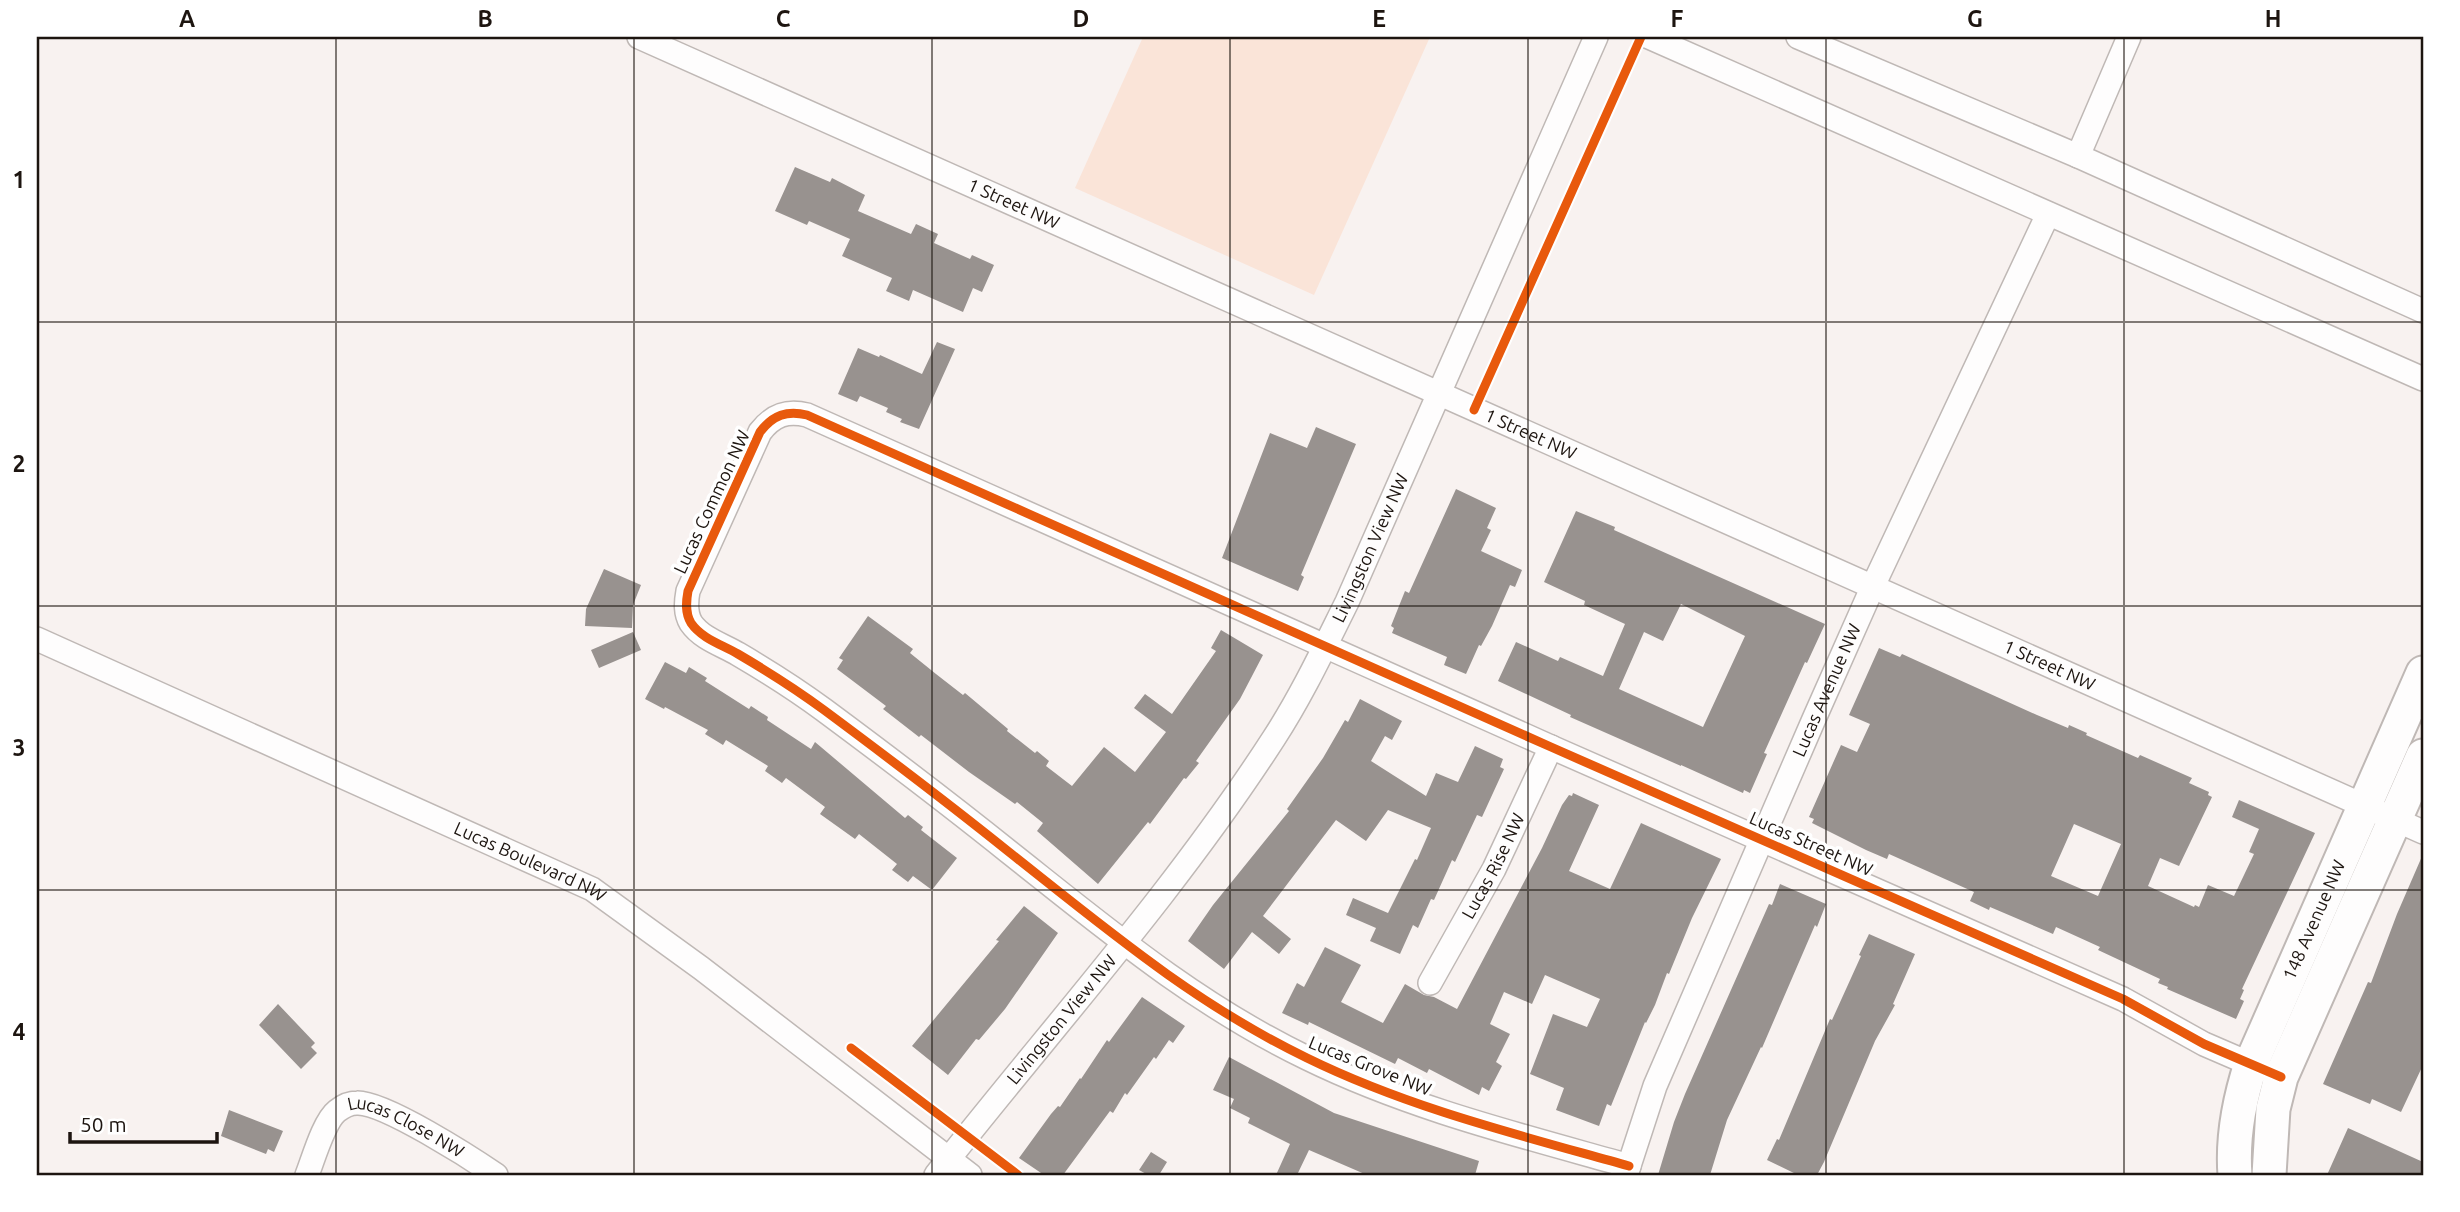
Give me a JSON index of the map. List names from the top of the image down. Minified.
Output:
{"streets":{"street":["1 Street NW","Lucas Common NW","Livingston View NW","Lucas Avenue NW","Lucas Street NW","Lucas Boulevard NW","Lucas Rise NW","148 Avenue NW","Lucas Grove NW","Lucas Close NW"]},"crossings":[["1 Street NW","Livingston View NW"],["1 Street NW","Lucas Avenue NW"],["1 Street NW","148 Avenue NW"],["Lucas Common NW","Livingston View NW"],["Lucas Common NW","Lucas Street NW"],["Lucas Common NW","Lucas Grove NW"],["Livingston View NW","Lucas Street NW"],["Livingston View NW","Lucas Boulevard NW"],["Livingston View NW","Lucas Grove NW"],["Lucas Avenue NW","Lucas Street NW"],["Lucas Avenue NW","Lucas Grove NW"],["Lucas Street NW","Lucas Rise NW"],["Lucas Street NW","148 Avenue NW"]],"scale_bar":"50 m","grid":{"columns":["A","B","C","D","E","F","G","H"],"rows":["1","2","3","4"]}}
